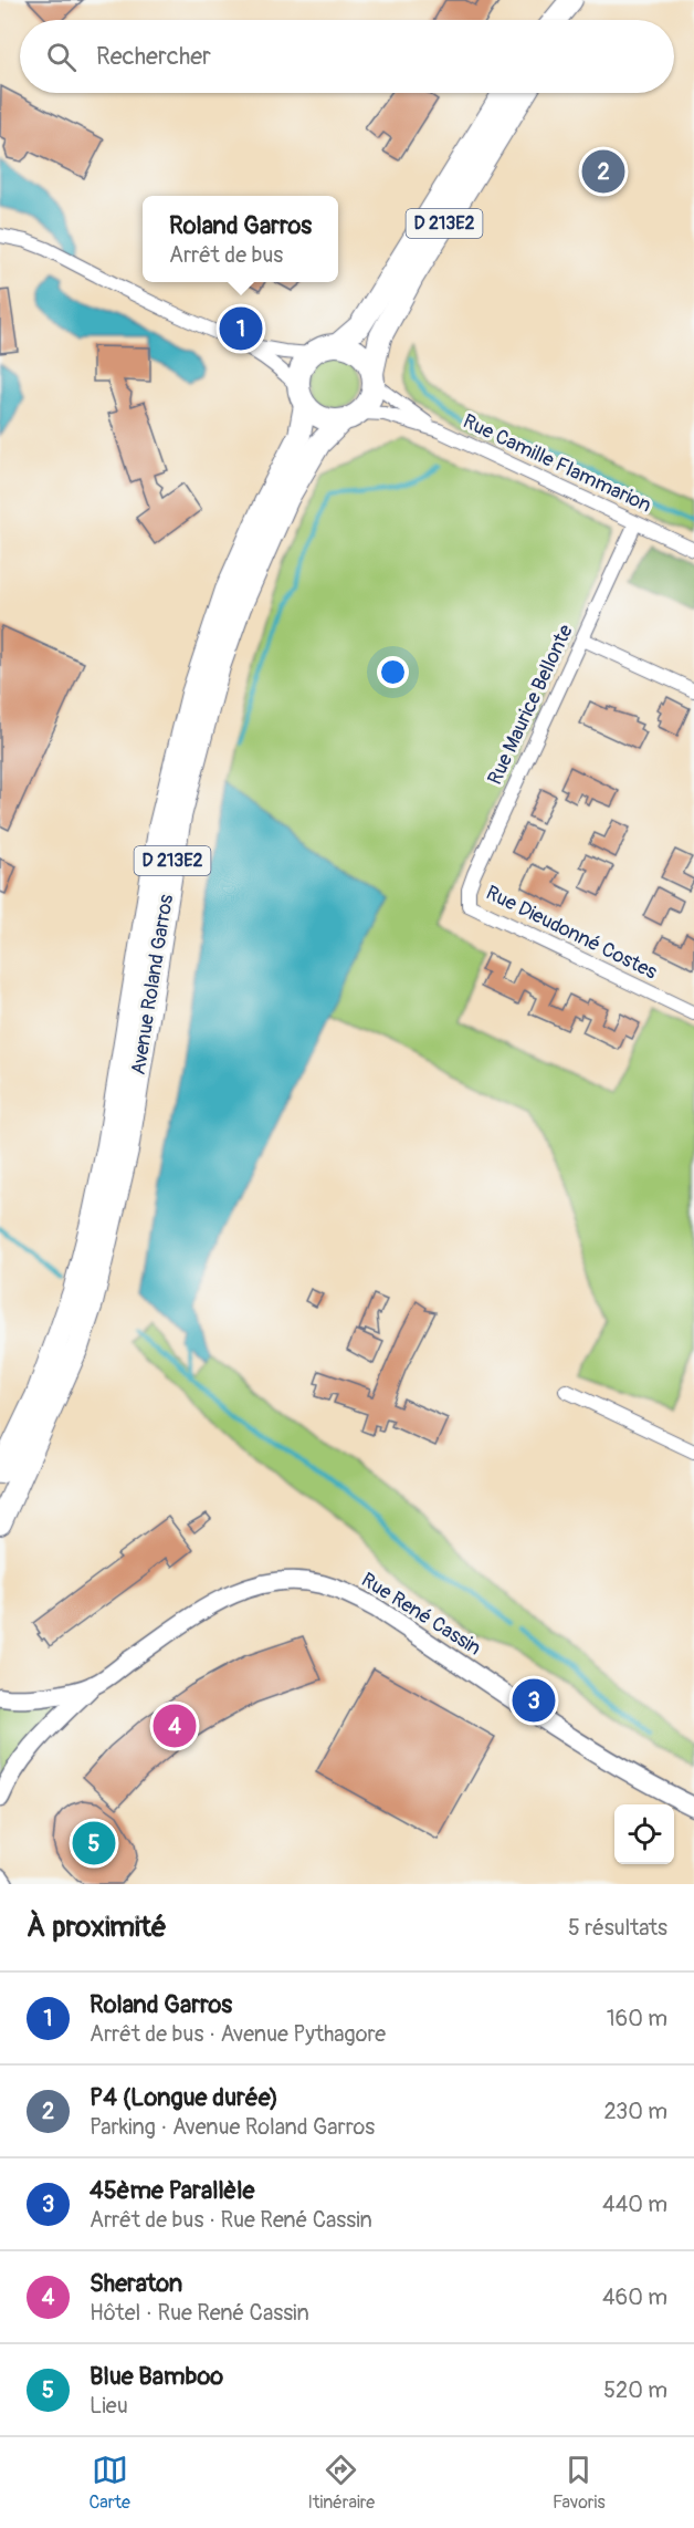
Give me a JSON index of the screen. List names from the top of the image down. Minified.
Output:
{"streets":{"main road":["D 213E2","Avenue Roland Garros"],"street":["Rue Camille Flammarion","Rue Maurice Bellonte","Rue Dieudonné Costes","Rue René Cassin"]},"crossings":[["D 213E2","Rue Camille Flammarion"],["D 213E2","Avenue Roland Garros"],["Rue Camille Flammarion","Rue Maurice Bellonte"],["Rue Camille Flammarion","Avenue Roland Garros"],["Rue Maurice Bellonte","Rue Dieudonné Costes"]],"page":{"search":"Rechercher","pins":["2","1","3","4","5"],"popup":["Roland Garros","Arrêt de bus"],"heading":["À proximité","5 résultats"],"list":[{"mark":"1","name":"Roland Garros","note":"Arrêt de bus · Avenue Pythagore","value":"160 m"},{"mark":"2","name":"P4 (Longue durée)","note":"Parking · Avenue Roland Garros","value":"230 m"},{"mark":"3","name":"45ème Parallèle","note":"Arrêt de bus · Rue René Cassin","value":"440 m"},{"mark":"4","name":"Sheraton","note":"Hôtel · Rue René Cassin","value":"460 m"},{"mark":"5","name":"Blue Bamboo","note":"Lieu","value":"520 m"}],"nav":["Carte","Itinéraire","Favoris"]}}
